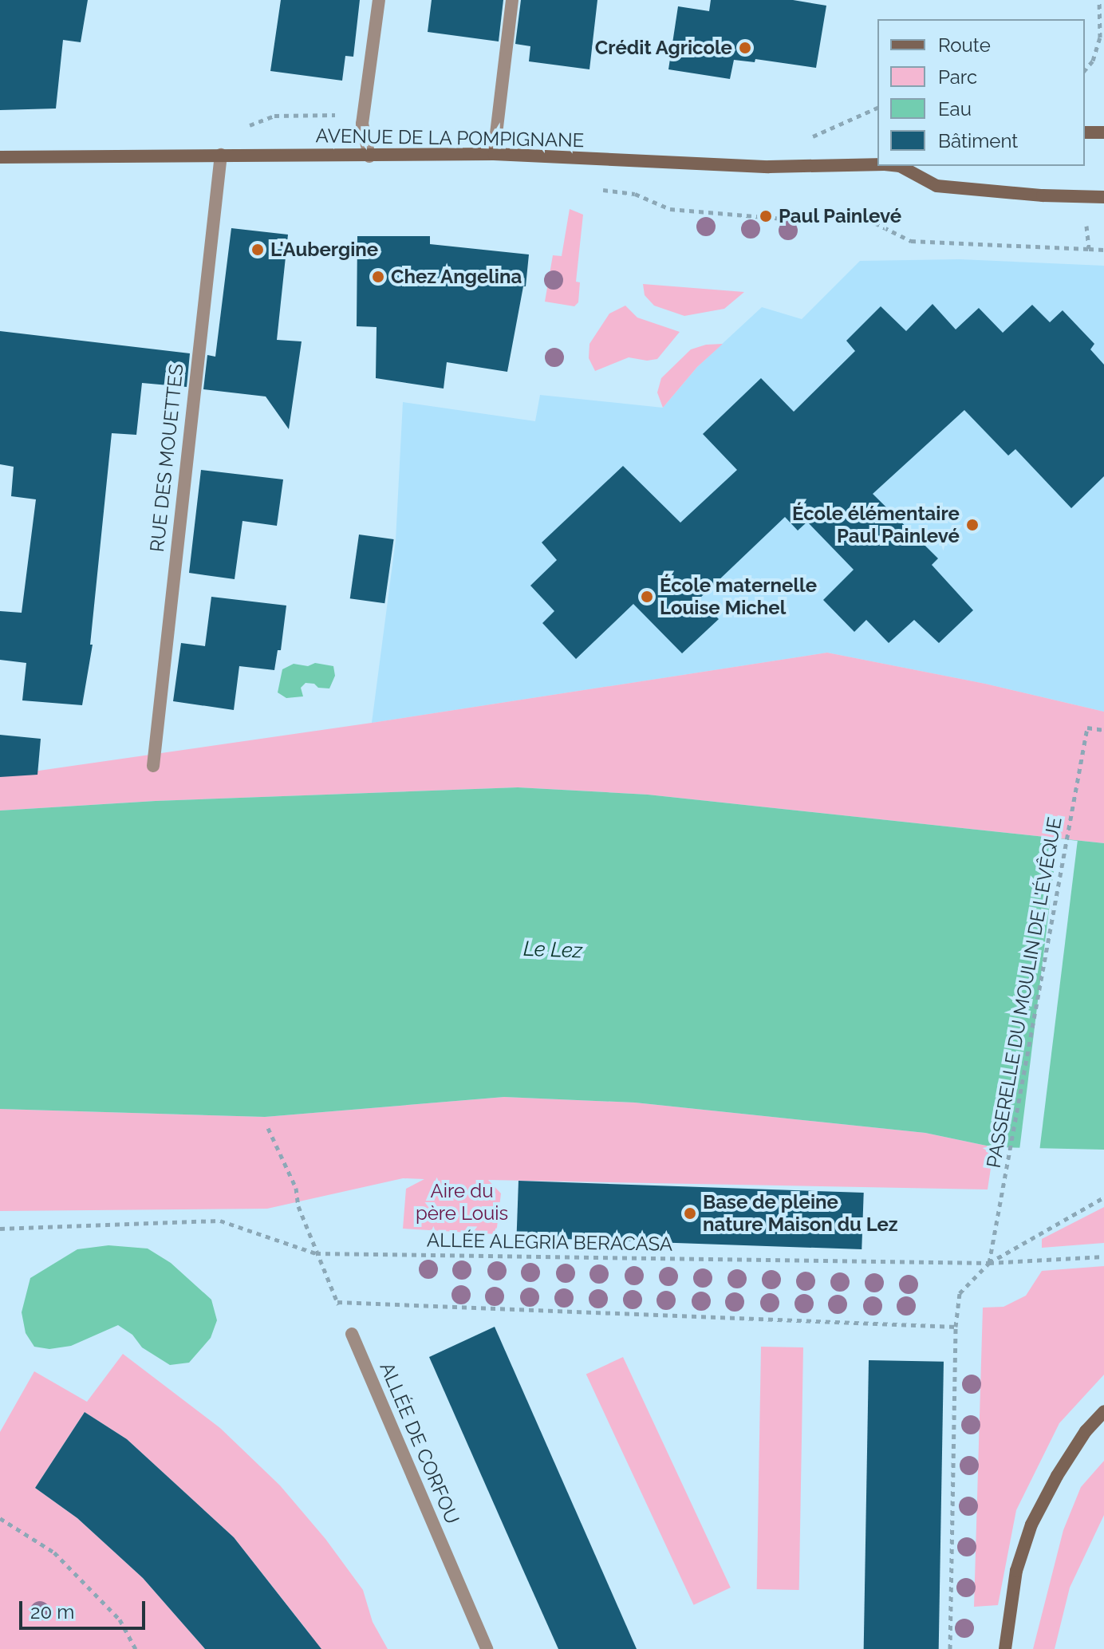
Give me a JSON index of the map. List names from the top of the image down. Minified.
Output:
{"streets":{"main road":["AVENUE DE LA POMPIGNANE"],"street":["RUE DES MOUETTES","ALLÉE DE CORFOU"],"path":["PASSERELLE DU MOULIN DE L'ÉVÊQUE","ALLÉE ALEGRIA BERACASA"]},"crossings":[["AVENUE DE LA POMPIGNANE","RUE DES MOUETTES"],["PASSERELLE DU MOULIN DE L'ÉVÊQUE","ALLÉE ALEGRIA BERACASA"]],"water":["Le Lez"],"parks":["Aire du père Louis"],"places":["Crédit Agricole","Paul Painlevé","L'Aubergine","Chez Angelina","École élémentaire Paul Painlevé","École maternelle Louise Michel","Base de pleine nature Maison du Lez"],"legend":["Route","Parc","Eau","Bâtiment"],"scale_bar":"20 m"}
